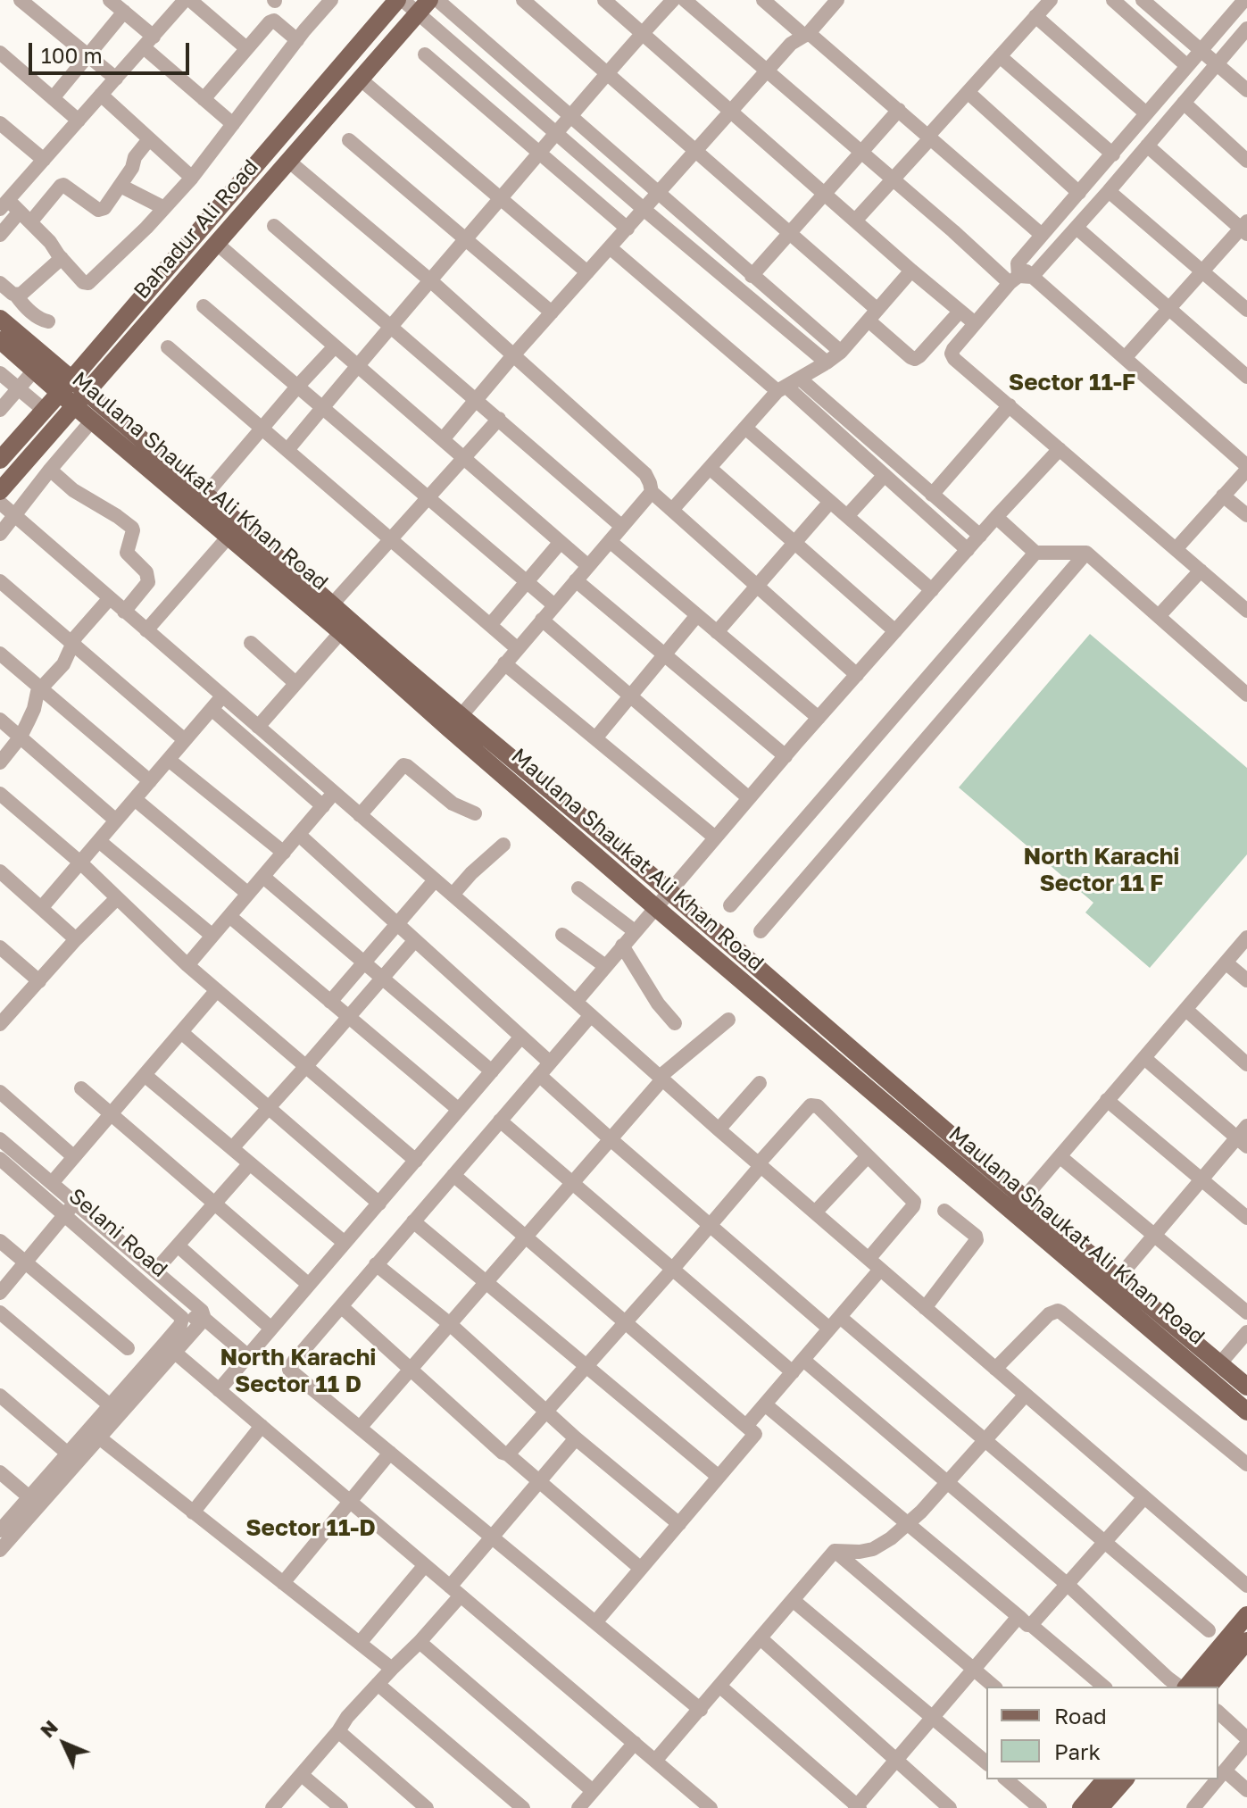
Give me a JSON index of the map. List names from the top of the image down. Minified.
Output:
{"streets":{"main road":["Bahadur Ali Road","Maulana Shaukat Ali Khan Road"],"street":["Selani Road"]},"crossings":[["Bahadur Ali Road","Maulana Shaukat Ali Khan Road"]],"districts":["Sector 11-F","North Karachi Sector 11 F","North Karachi Sector 11 D","Sector 11-D"],"legend":["Road","Park"],"scale_bar":"100 m","north":"top left"}
